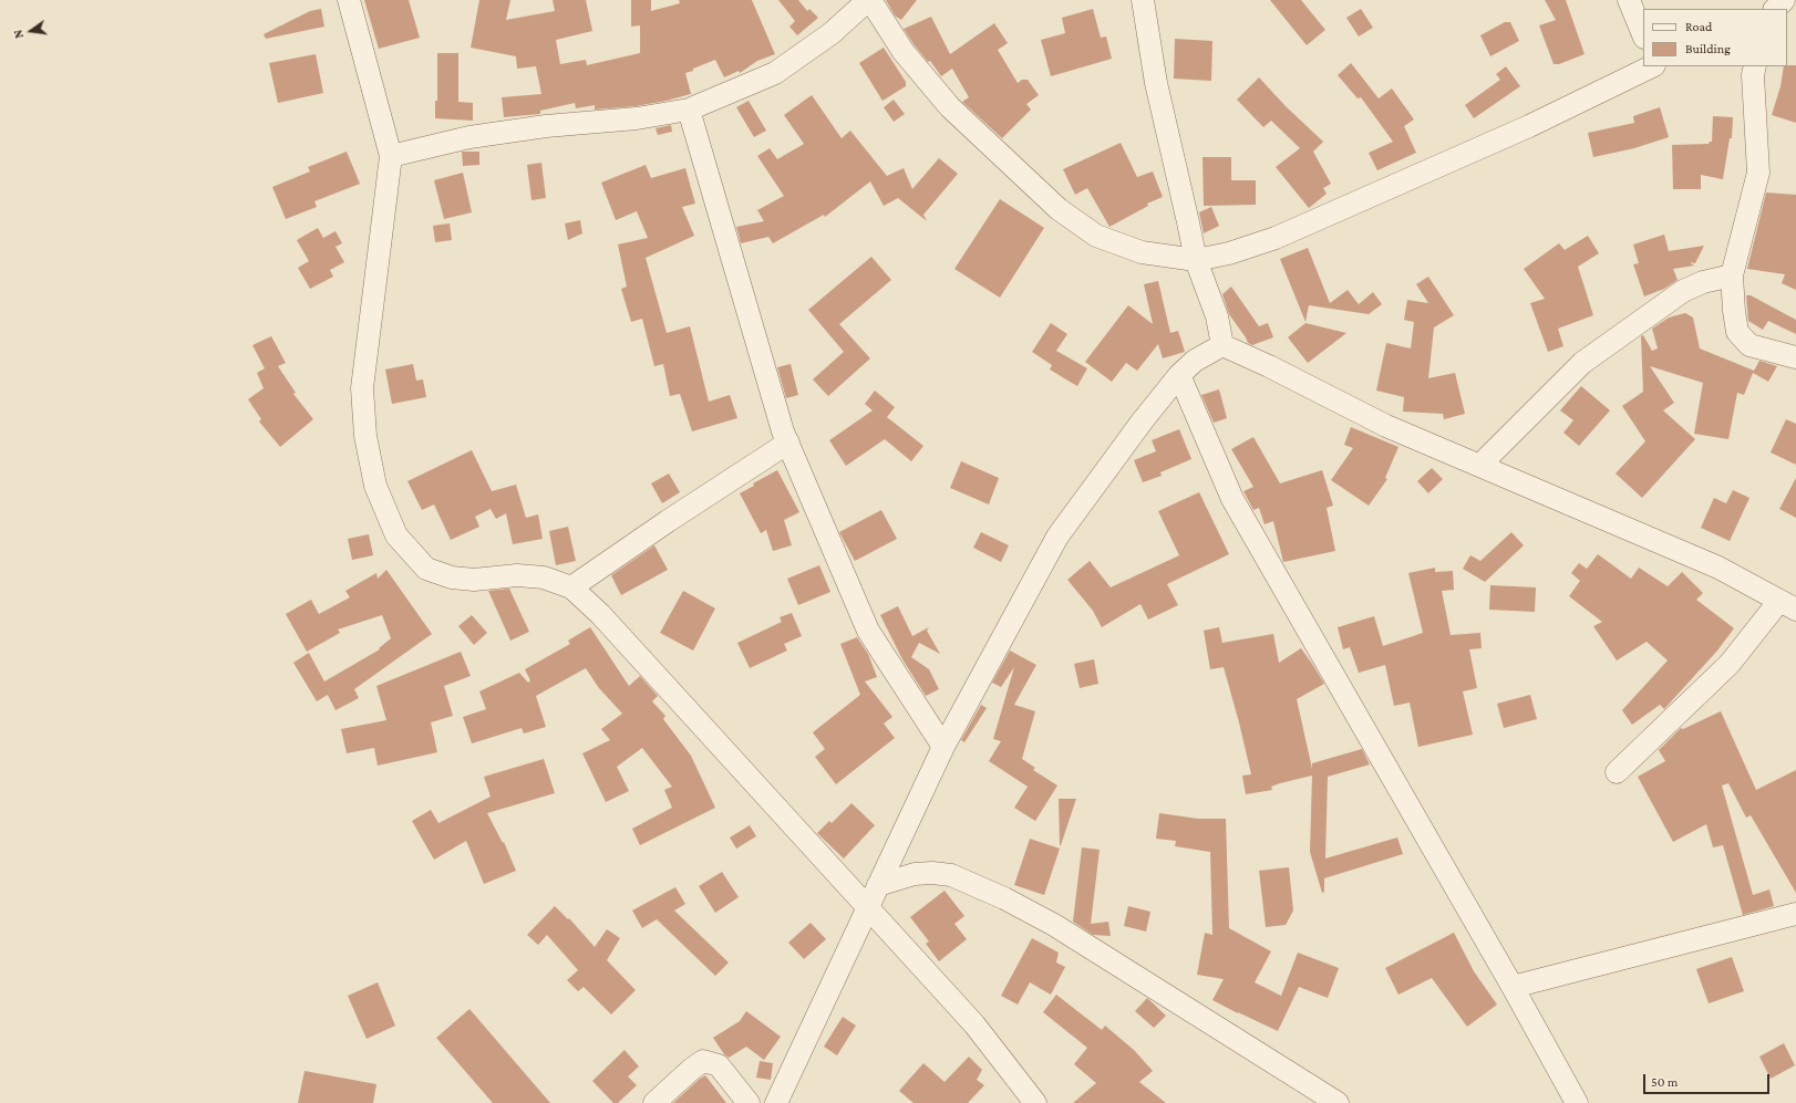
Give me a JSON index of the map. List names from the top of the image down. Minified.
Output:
{"legend":["Road","Building"],"scale_bar":"50 m","north":"left"}
